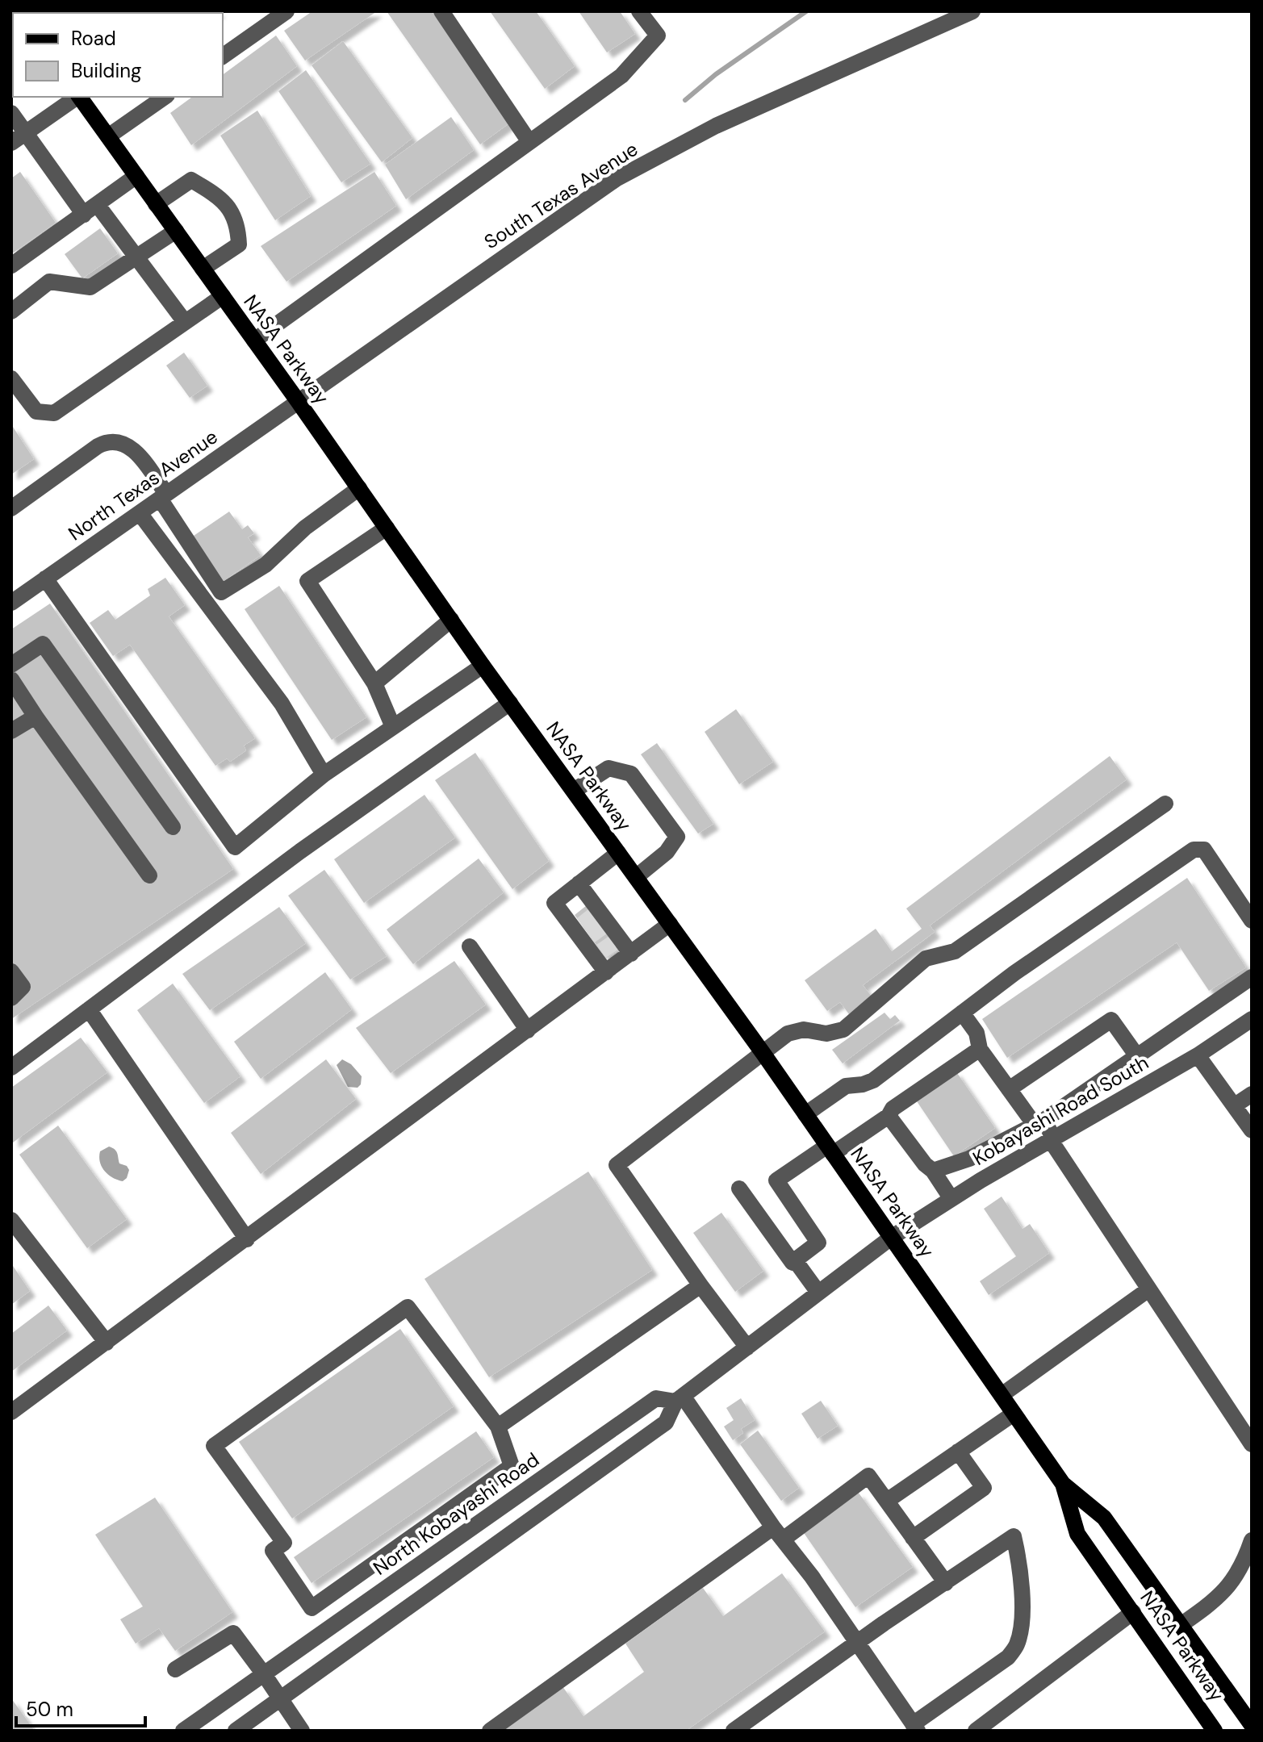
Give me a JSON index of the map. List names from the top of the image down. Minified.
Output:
{"streets":{"main road":["NASA Parkway"],"street":["South Texas Avenue","North Texas Avenue","Kobayashi Road South","North Kobayashi Road"]},"crossings":[["South Texas Avenue","NASA Parkway"],["South Texas Avenue","North Texas Avenue"],["NASA Parkway","North Texas Avenue"],["NASA Parkway","Kobayashi Road South"],["NASA Parkway","North Kobayashi Road"],["Kobayashi Road South","North Kobayashi Road"]],"legend":["Road","Building"],"scale_bar":"50 m"}
